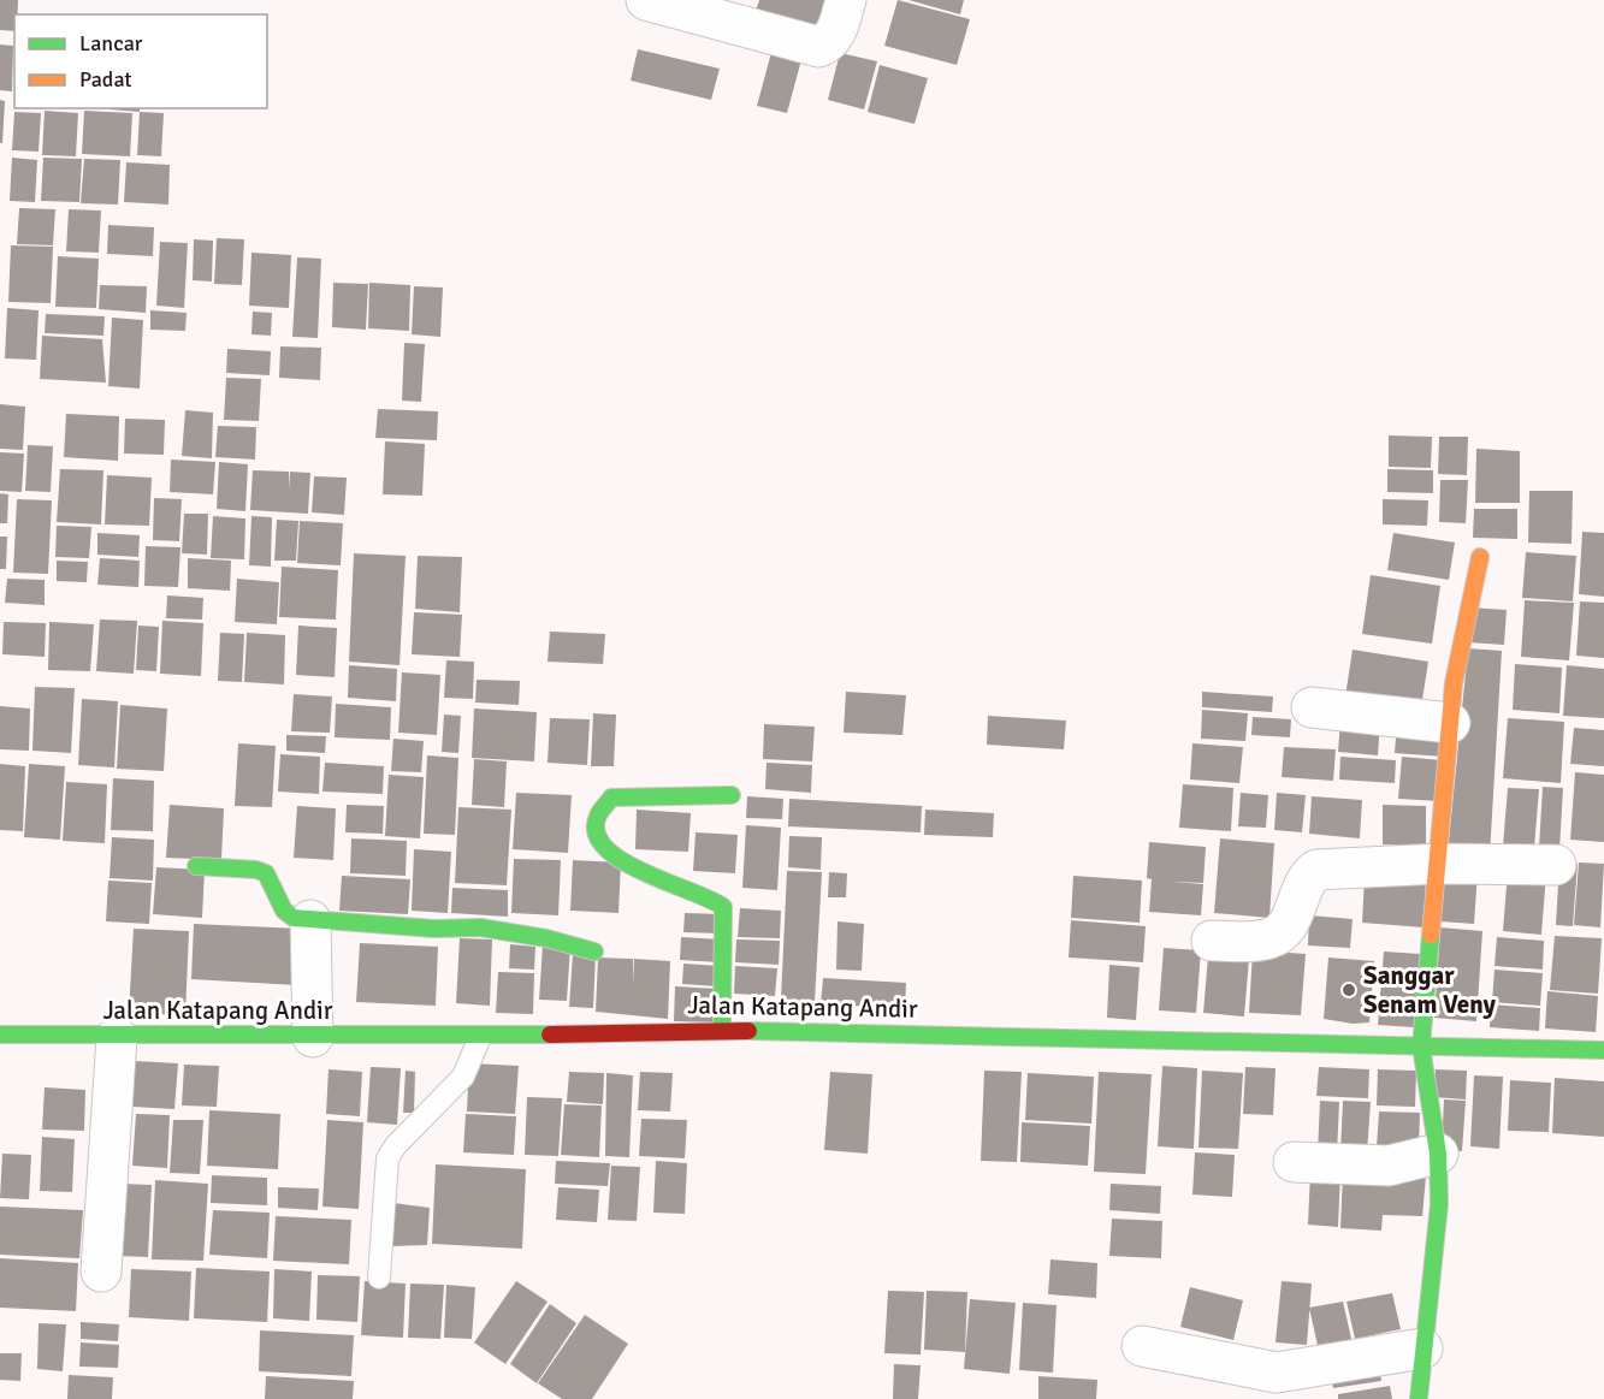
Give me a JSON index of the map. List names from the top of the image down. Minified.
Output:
{"streets":{"street":["Jalan Katapang Andir"]},"places":["Sanggar Senam Veny"],"legend":["Lancar","Padat"]}
